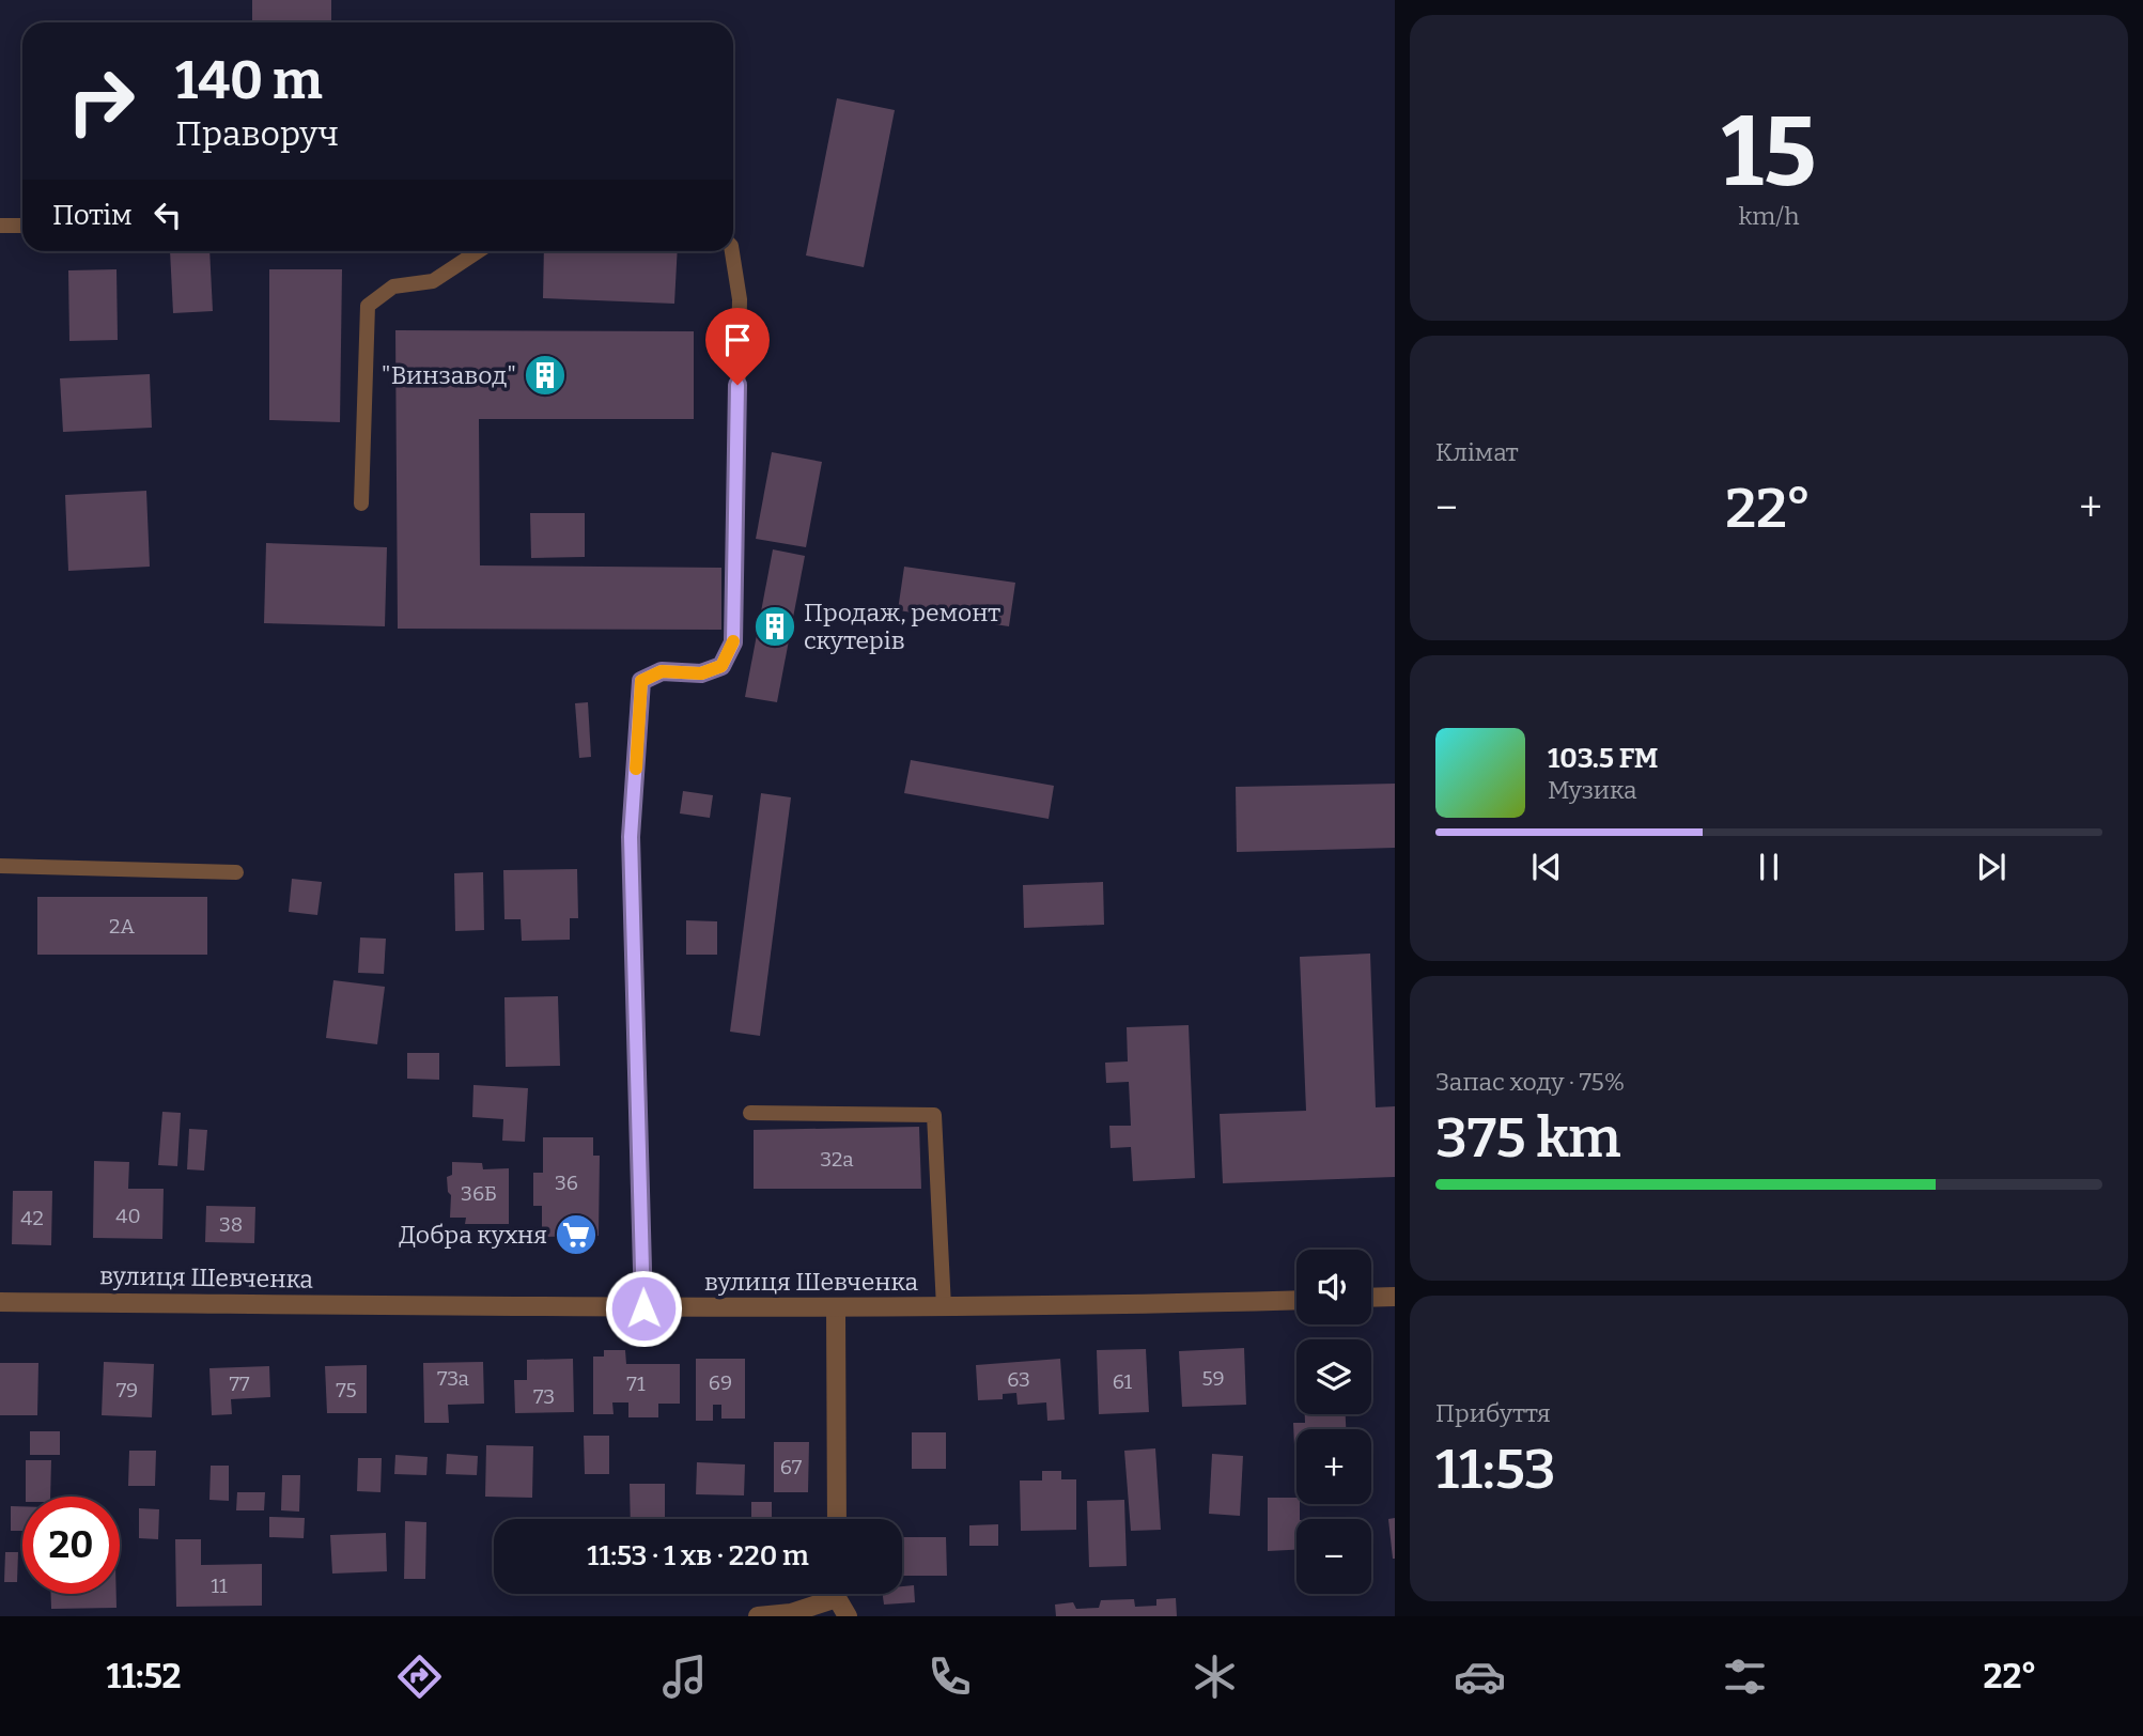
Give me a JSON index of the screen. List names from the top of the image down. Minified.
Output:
{"streets":{"street":["вулиця Шевченка"]},"places":{"building":["\"Винзавод\"","Продаж, ремонт скутерів"],"supermarket":["Добра кухня"]},"house_numbers":["2А","32а","36","36Б","40","42","38","73а","59","63","61","69","77","71","79","75","73","67","11"],"page":{"tile":[["15","km/h"],"Клімат",["Запас ходу · 75%","375 km"],["Прибуття","11:53"]],"turn":["140 m","Праворуч"],"then":"Потім","heat":["−","22°","+"],"song":["103.5 FM","Музика"],"map_buttons":["+","−"],"limit":"20","trip":"11:53 · 1 хв · 220 m","tabs":["11:52","22°"]}}
